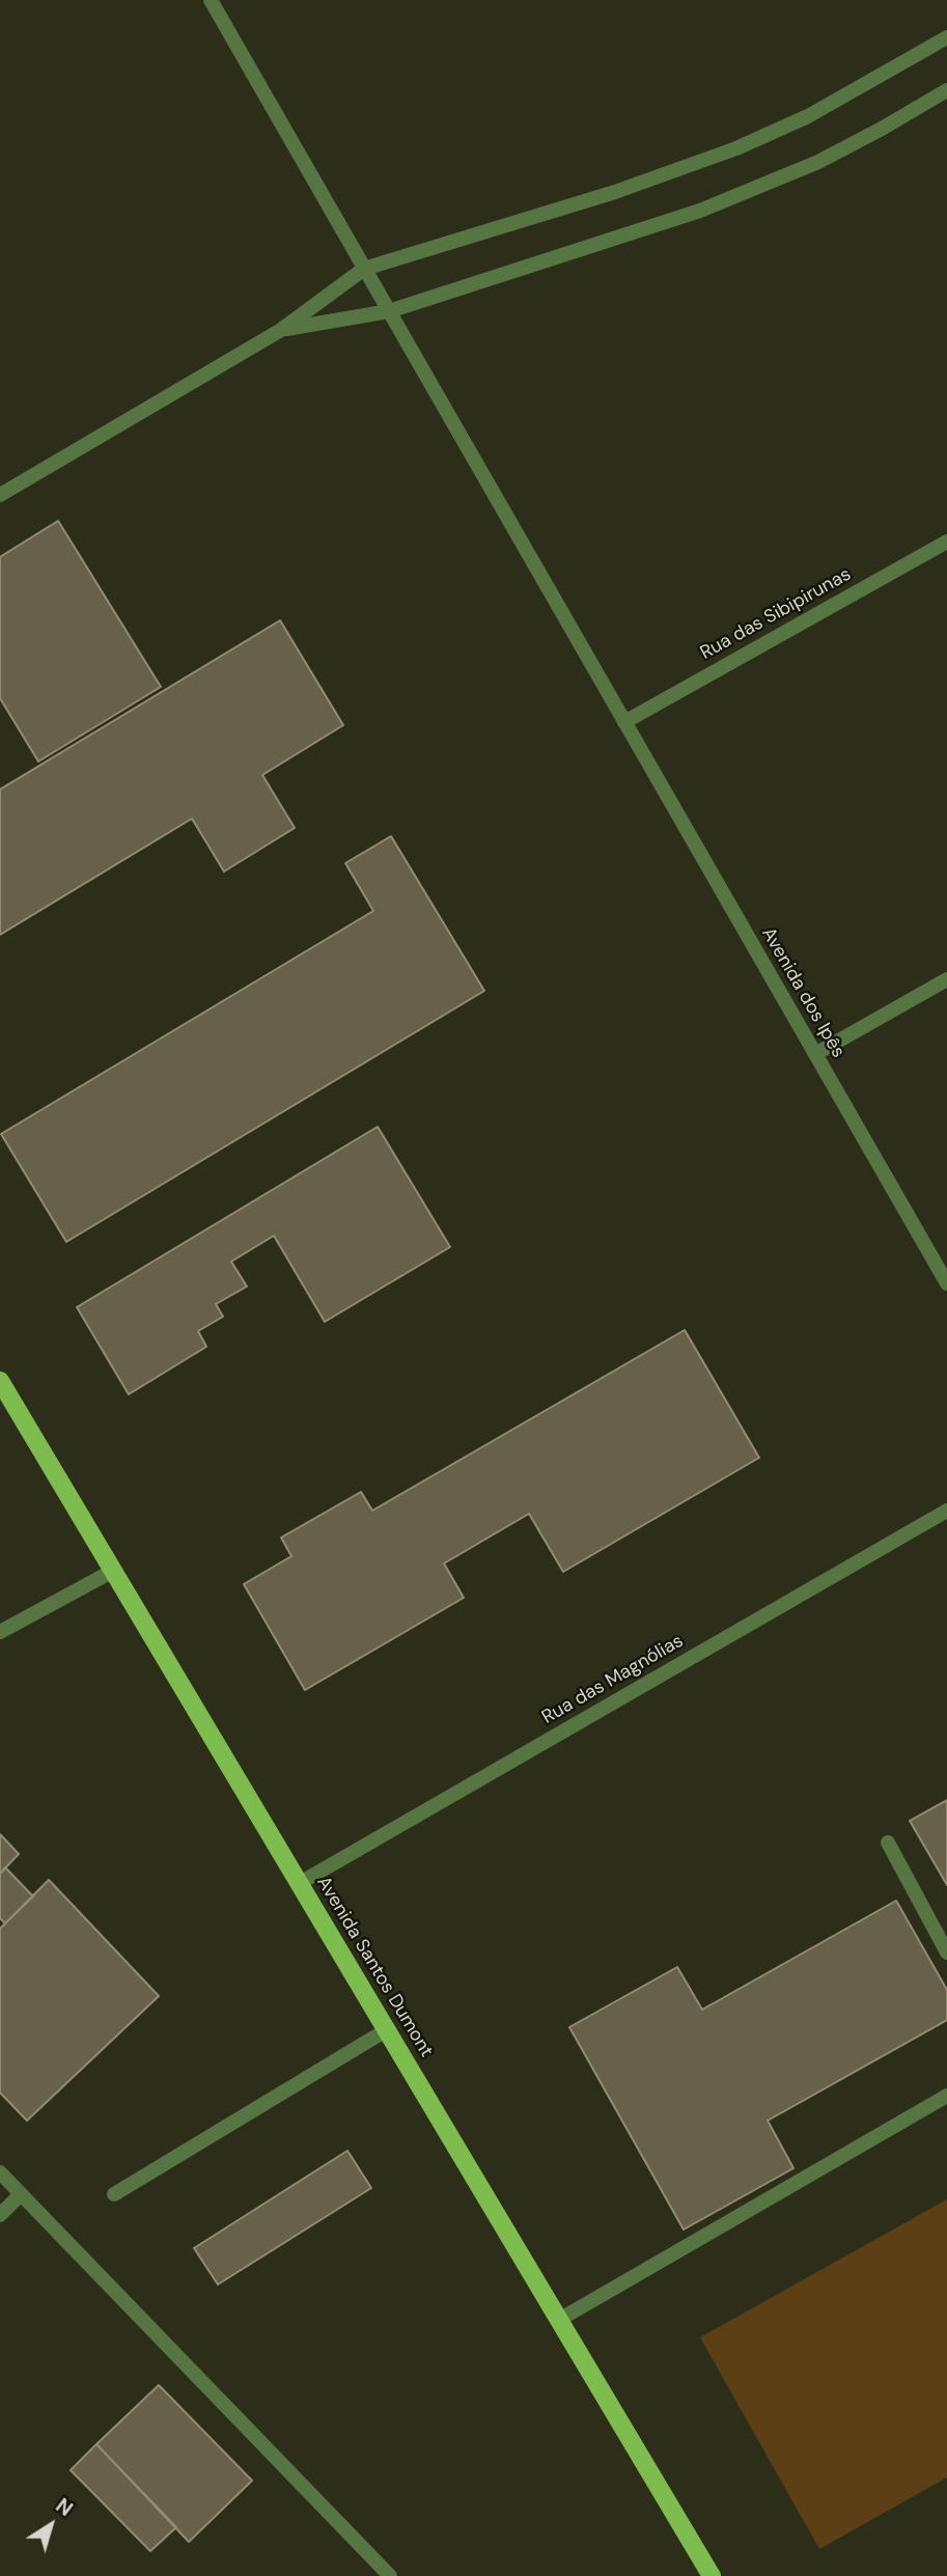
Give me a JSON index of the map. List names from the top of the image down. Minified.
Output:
{"streets":{"main road":["Avenida Santos Dumont"],"street":["Rua das Sibipirunas","Avenida dos Ipês","Rua das Magnólias"]},"crossings":[["Rua das Sibipirunas","Avenida dos Ipês"],["Rua das Magnólias","Avenida Santos Dumont"]],"north":"top right"}
